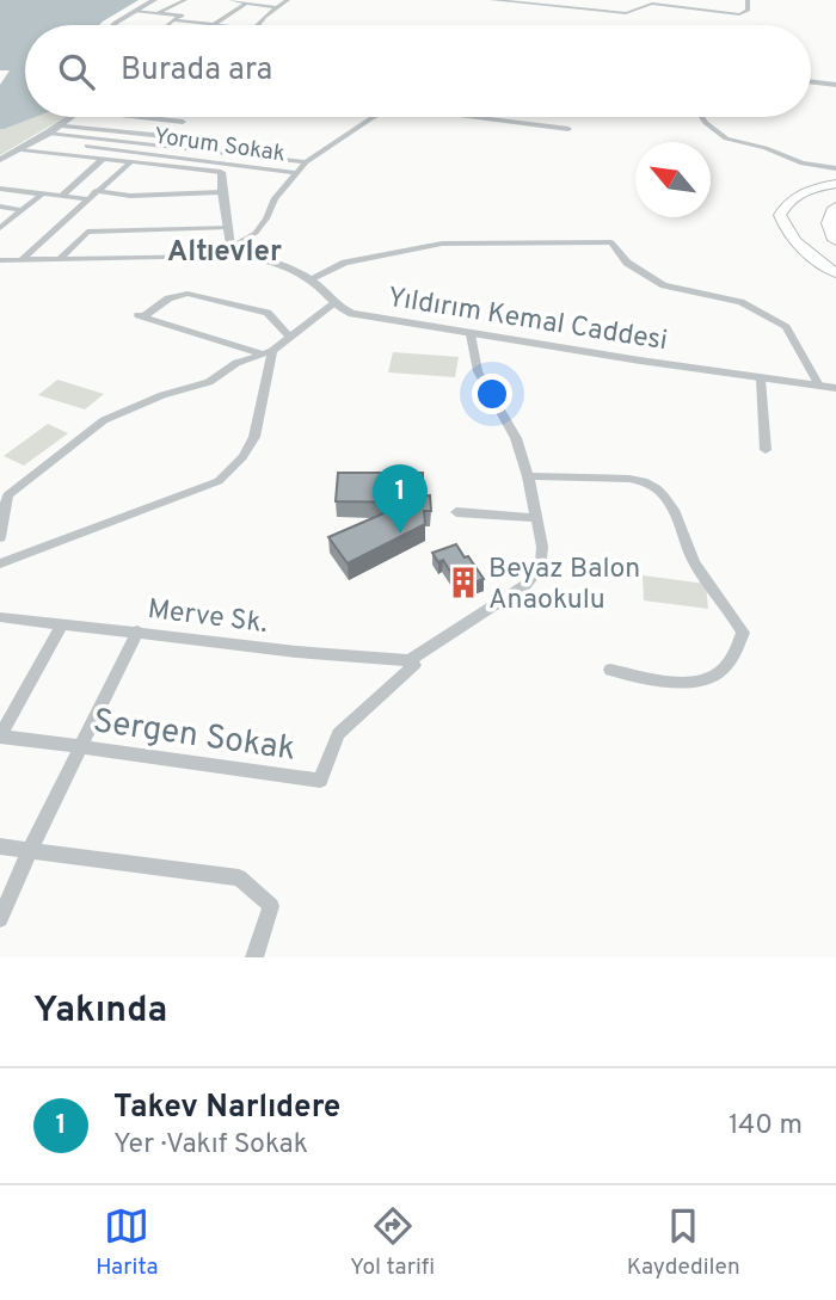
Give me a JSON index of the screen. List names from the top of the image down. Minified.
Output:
{"streets":{"street":["Yorum Sokak","Yıldırım Kemal Caddesi","Merve Sk.","Sergen Sokak"]},"crossings":[["Merve Sk.","Sergen Sokak"]],"districts":["Altıevler"],"places":{"building":["Beyaz Balon Anaokulu"]},"north":"top left","page":{"search":"Burada ara","pins":"1","heading":"Yakında","list":[{"mark":"1","name":"Takev Narlıdere","note":"Yer · Vakıf Sokak","value":"140 m"}],"nav":["Harita","Yol tarifi","Kaydedilen"]}}
